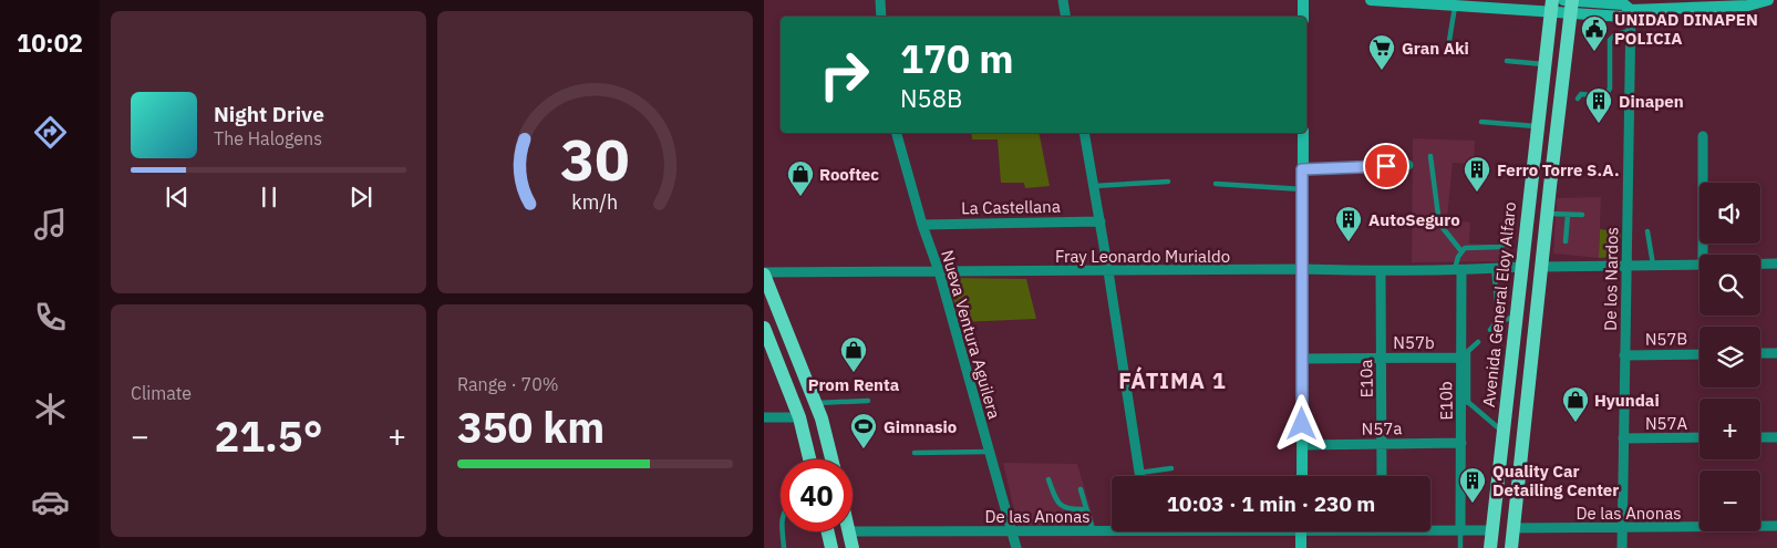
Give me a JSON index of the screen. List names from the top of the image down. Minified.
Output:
{"streets":{"main road":["Avenida General Eloy Alfaro"],"street":["La Castellana","Fray Leonardo Murialdo","De los Nardos","Nueva Ventura Aguilera","N57B","N57b","E10a","E10b","N57A","N57a","De las Anonas"]},"crossings":[["La Castellana","Nueva Ventura Aguilera"],["Fray Leonardo Murialdo","Avenida General Eloy Alfaro"],["Fray Leonardo Murialdo","Nueva Ventura Aguilera"],["Fray Leonardo Murialdo","E10a"],["Fray Leonardo Murialdo","E10b"],["De los Nardos","N57B"],["De los Nardos","N57A"],["De los Nardos","De las Anonas"],["Avenida General Eloy Alfaro","De las Anonas"],["Nueva Ventura Aguilera","De las Anonas"],["N57b","E10a"],["N57b","E10b"],["E10a","N57a"],["E10b","N57a"],["E10b","De las Anonas"]],"districts":["FÁTIMA 1"],"places":{"public building":["UNIDAD DINAPEN POLICIA"],"supermarket":["Gran Aki"],"building":["Dinapen","Ferro Torre S.A.","AutoSeguro","Quality Car Detailing Center"],"shop":["Rooftec","Prom Renta","Hyundai"],"sports":["Gimnasio"]},"page":{"tabs":"10:02","turn":["170 m","N58B"],"song":["Night Drive","The Halogens"],"map_buttons":["+","−"],"tile":["Climate",["Range · 70%","350 km"]],"heat":["−","21.5°","+"],"limit":"40","trip":"10:03 · 1 min · 230 m","gauge":["30","km/h"]}}
